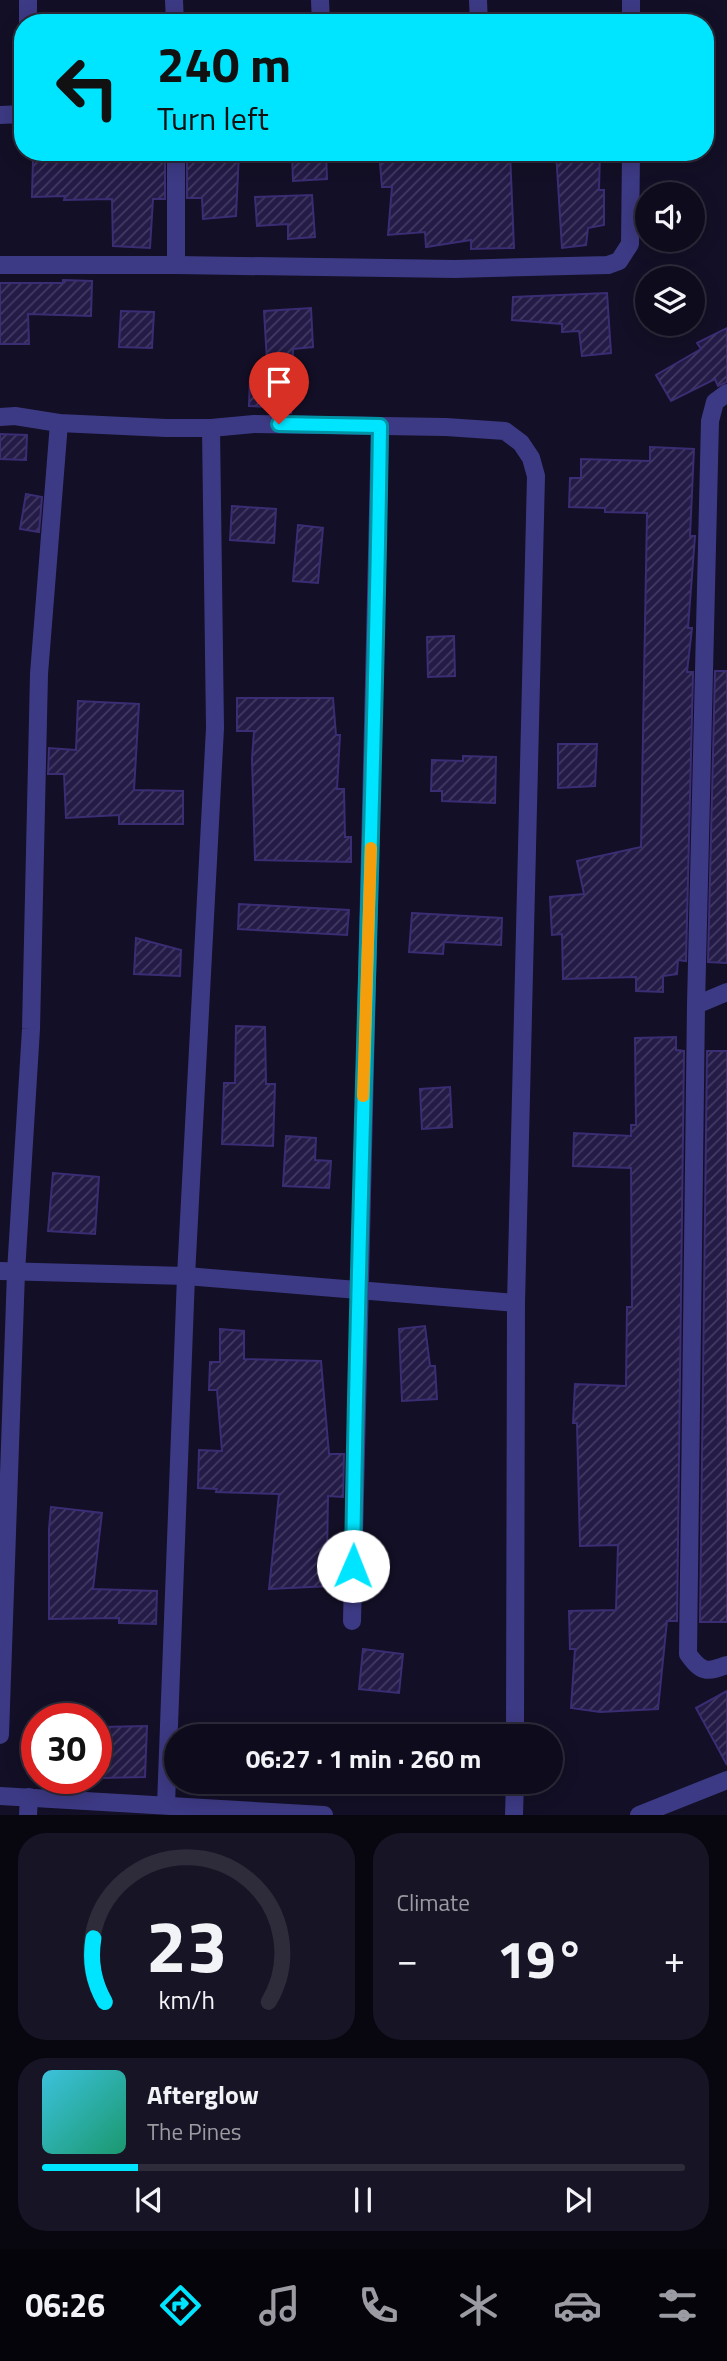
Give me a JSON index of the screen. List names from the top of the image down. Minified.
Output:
{"page":{"turn":["240 m","Turn left"],"limit":"30","trip":"06:27 · 1 min · 260 m","tile":"Climate","heat":["−","19°","+"],"song":["Afterglow","The Pines"],"tabs":"06:26","gauge":["23","km/h"]}}
